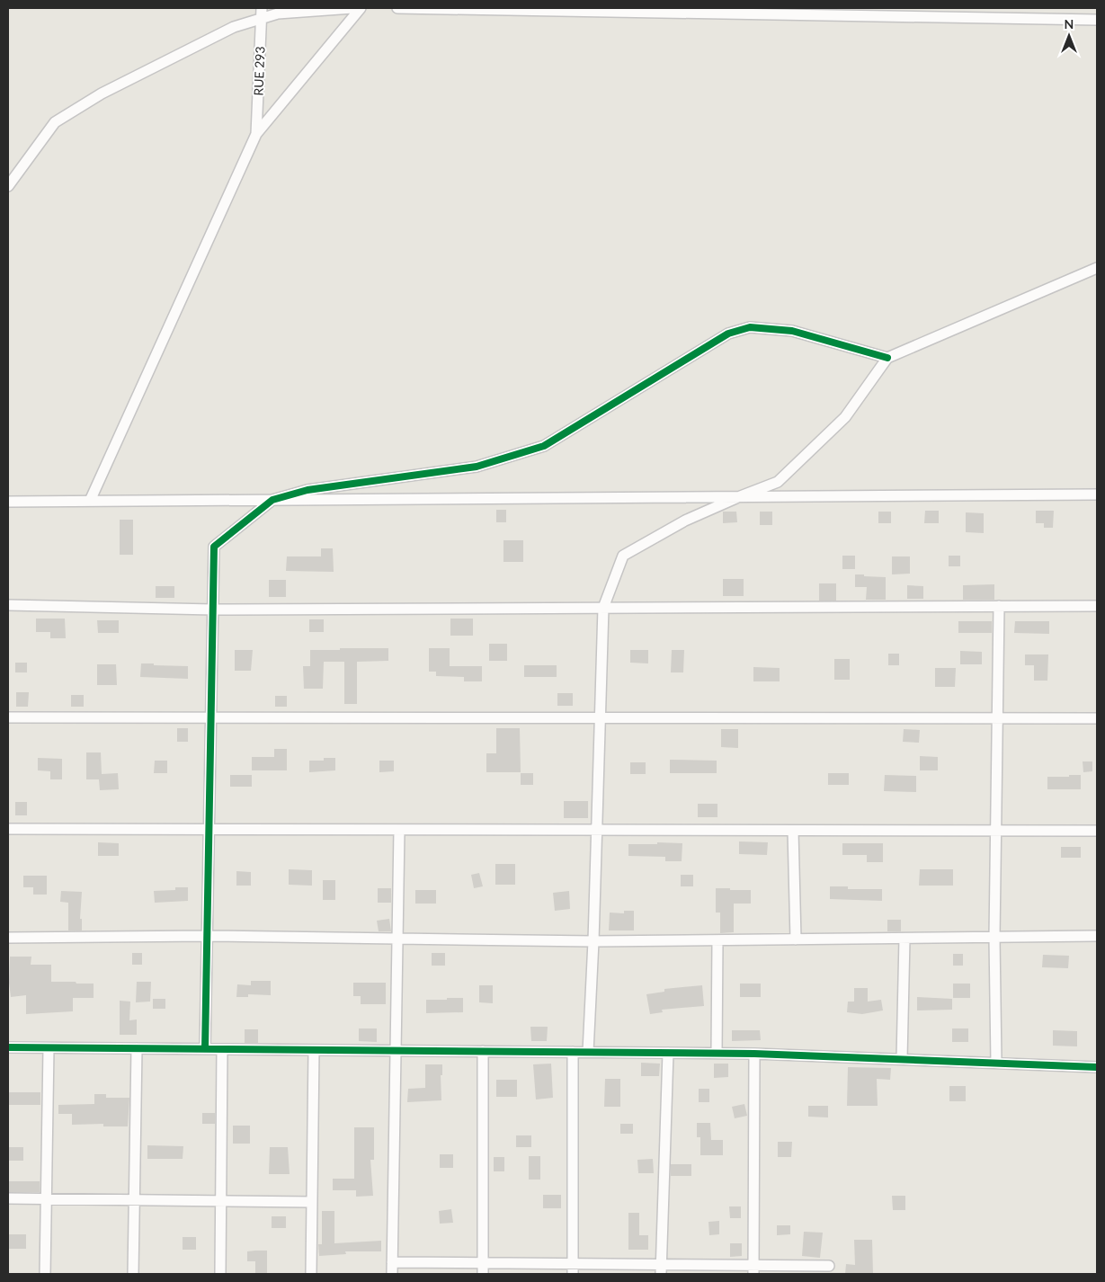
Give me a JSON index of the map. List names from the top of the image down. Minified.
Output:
{"streets":{"street":["RUE 293"]},"north":"top"}
